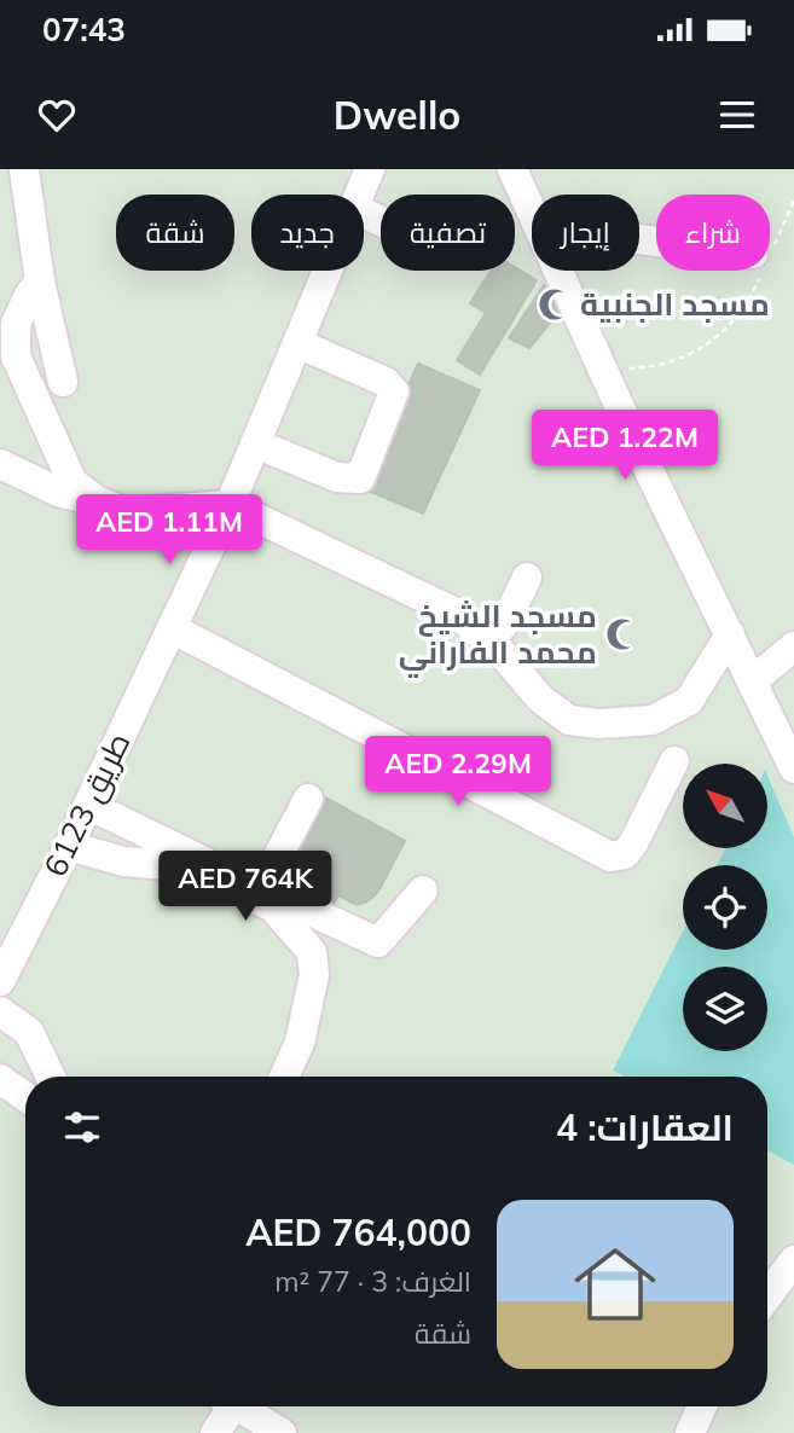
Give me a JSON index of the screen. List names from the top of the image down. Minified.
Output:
{"streets":{"street":["طريق 6123"]},"places":{"mosque":["مسجد الجنبية","مسجد الشيخ محمد الفاراني"]},"north":"top left","page":{"status":"07:43","header":"Dwello","chip":["شراء","إيجار","تصفية","جديد","شقة"],"price":["AED 1.22M","AED 1.11M","AED 2.29M","AED 764K"],"heading":"العقارات: 4","list":[{"name":"AED 764,000","note":"الغرف: 3 · 77 m² · شقة"}]}}
